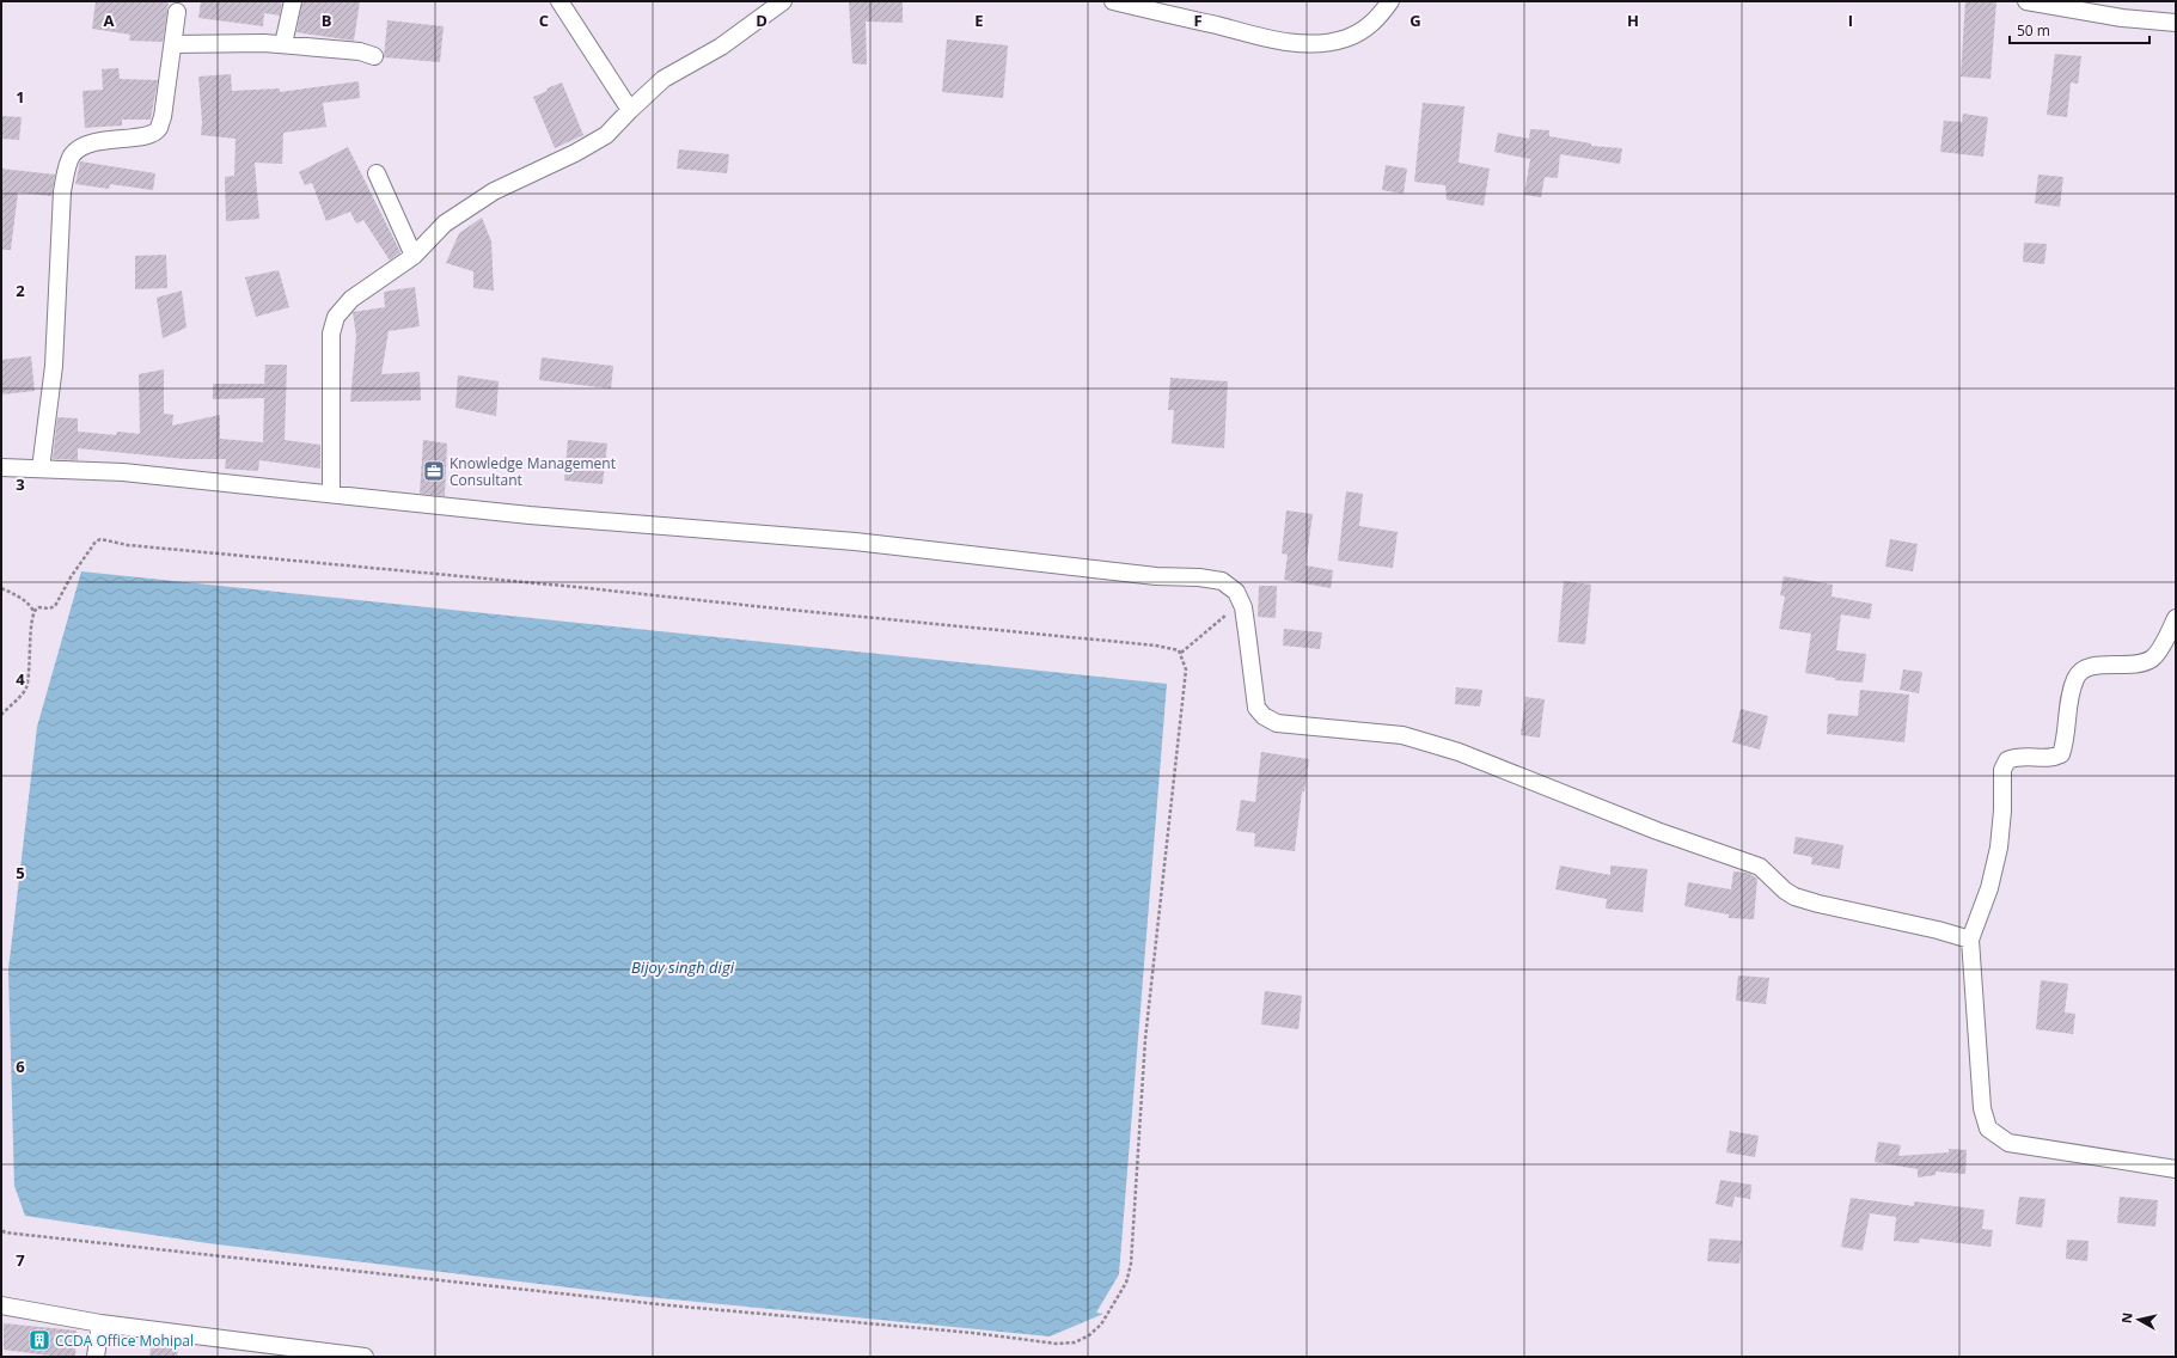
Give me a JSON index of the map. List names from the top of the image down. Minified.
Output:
{"water":["Bijoy singh digi"],"places":{"office":["Knowledge Management Consultant"],"building":["CCDA Office Mohipal"]},"scale_bar":"50 m","north":"left","grid":{"columns":["A","B","C","D","E","F","G","H","I"],"rows":["1","2","3","4","5","6","7"]}}
